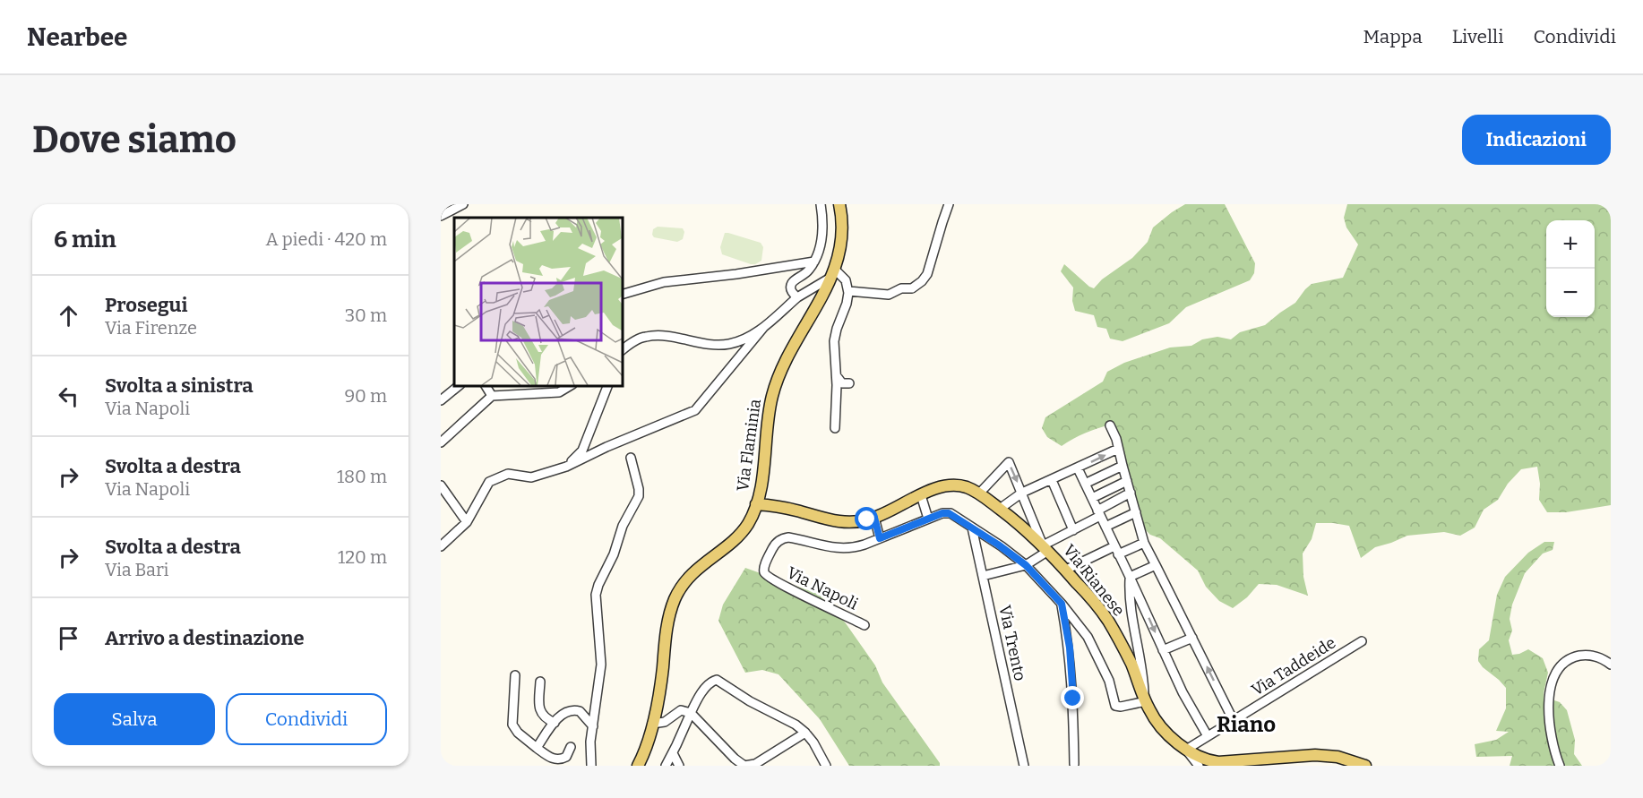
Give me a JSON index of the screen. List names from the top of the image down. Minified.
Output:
{"streets":{"main road":["Via Flaminia","Via Rianese"],"street":["Via Napoli","Via Trento","Via Taddeide"]},"crossings":[["Via Flaminia","Via Rianese"],["Via Rianese","Via Napoli"],["Via Rianese","Via Taddeide"],["Via Napoli","Via Trento"]],"districts":["Riano"],"page":{"header":"Nearbee","nav":["Mappa","Livelli","Condividi"],"buttons":["Indicazioni",["Salva","Condividi"]],"title":"Dove siamo","heading":["6 min","A piedi · 420 m"],"map_buttons":["+","−"],"list":[["Prosegui","Via Firenze","30 m"],["Svolta a sinistra","Via Napoli","90 m"],["Svolta a destra","Via Napoli","180 m"],["Svolta a destra","Via Bari","120 m"],"Arrivo a destinazione"]}}
